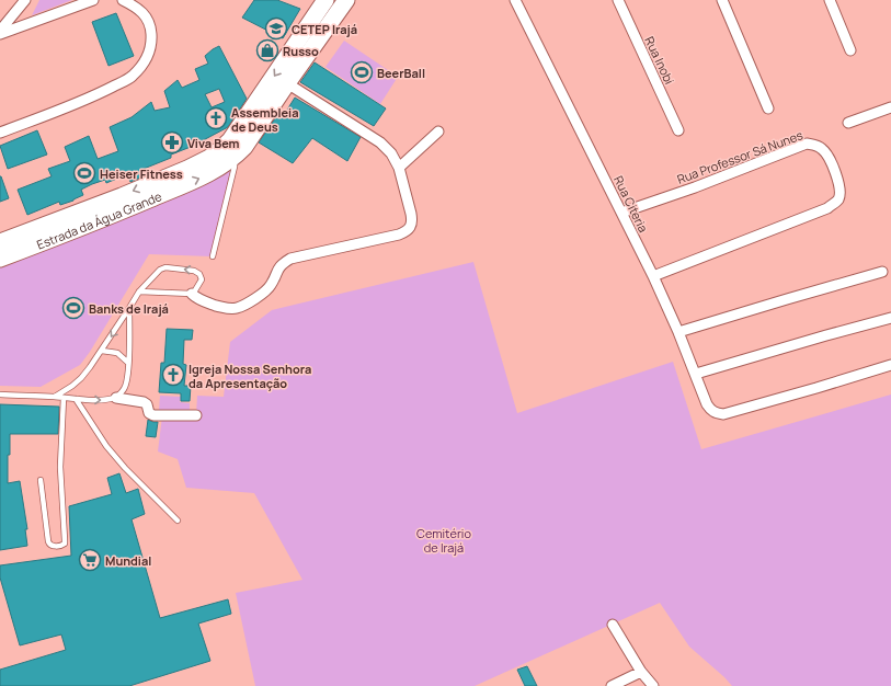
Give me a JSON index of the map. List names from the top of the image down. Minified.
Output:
{"streets":{"main road":["Estrada da Água Grande"],"street":["Rua Inobi","Rua Professor Sá Nunes","Rua Citeria"]},"crossings":[["Rua Professor Sá Nunes","Rua Citeria"]],"parks":["Cemitério de Irajá"],"places":{"school or university":["CETEP Irajá"],"shop":["Russo"],"sports":["BeerBall","Heiser Fitness","Banks de Irajá"],"church":["Assembleia de Deus","Igreja Nossa Senhora da Apresentação"],"pharmacy":["Viva Bem"],"supermarket":["Mundial"]}}
